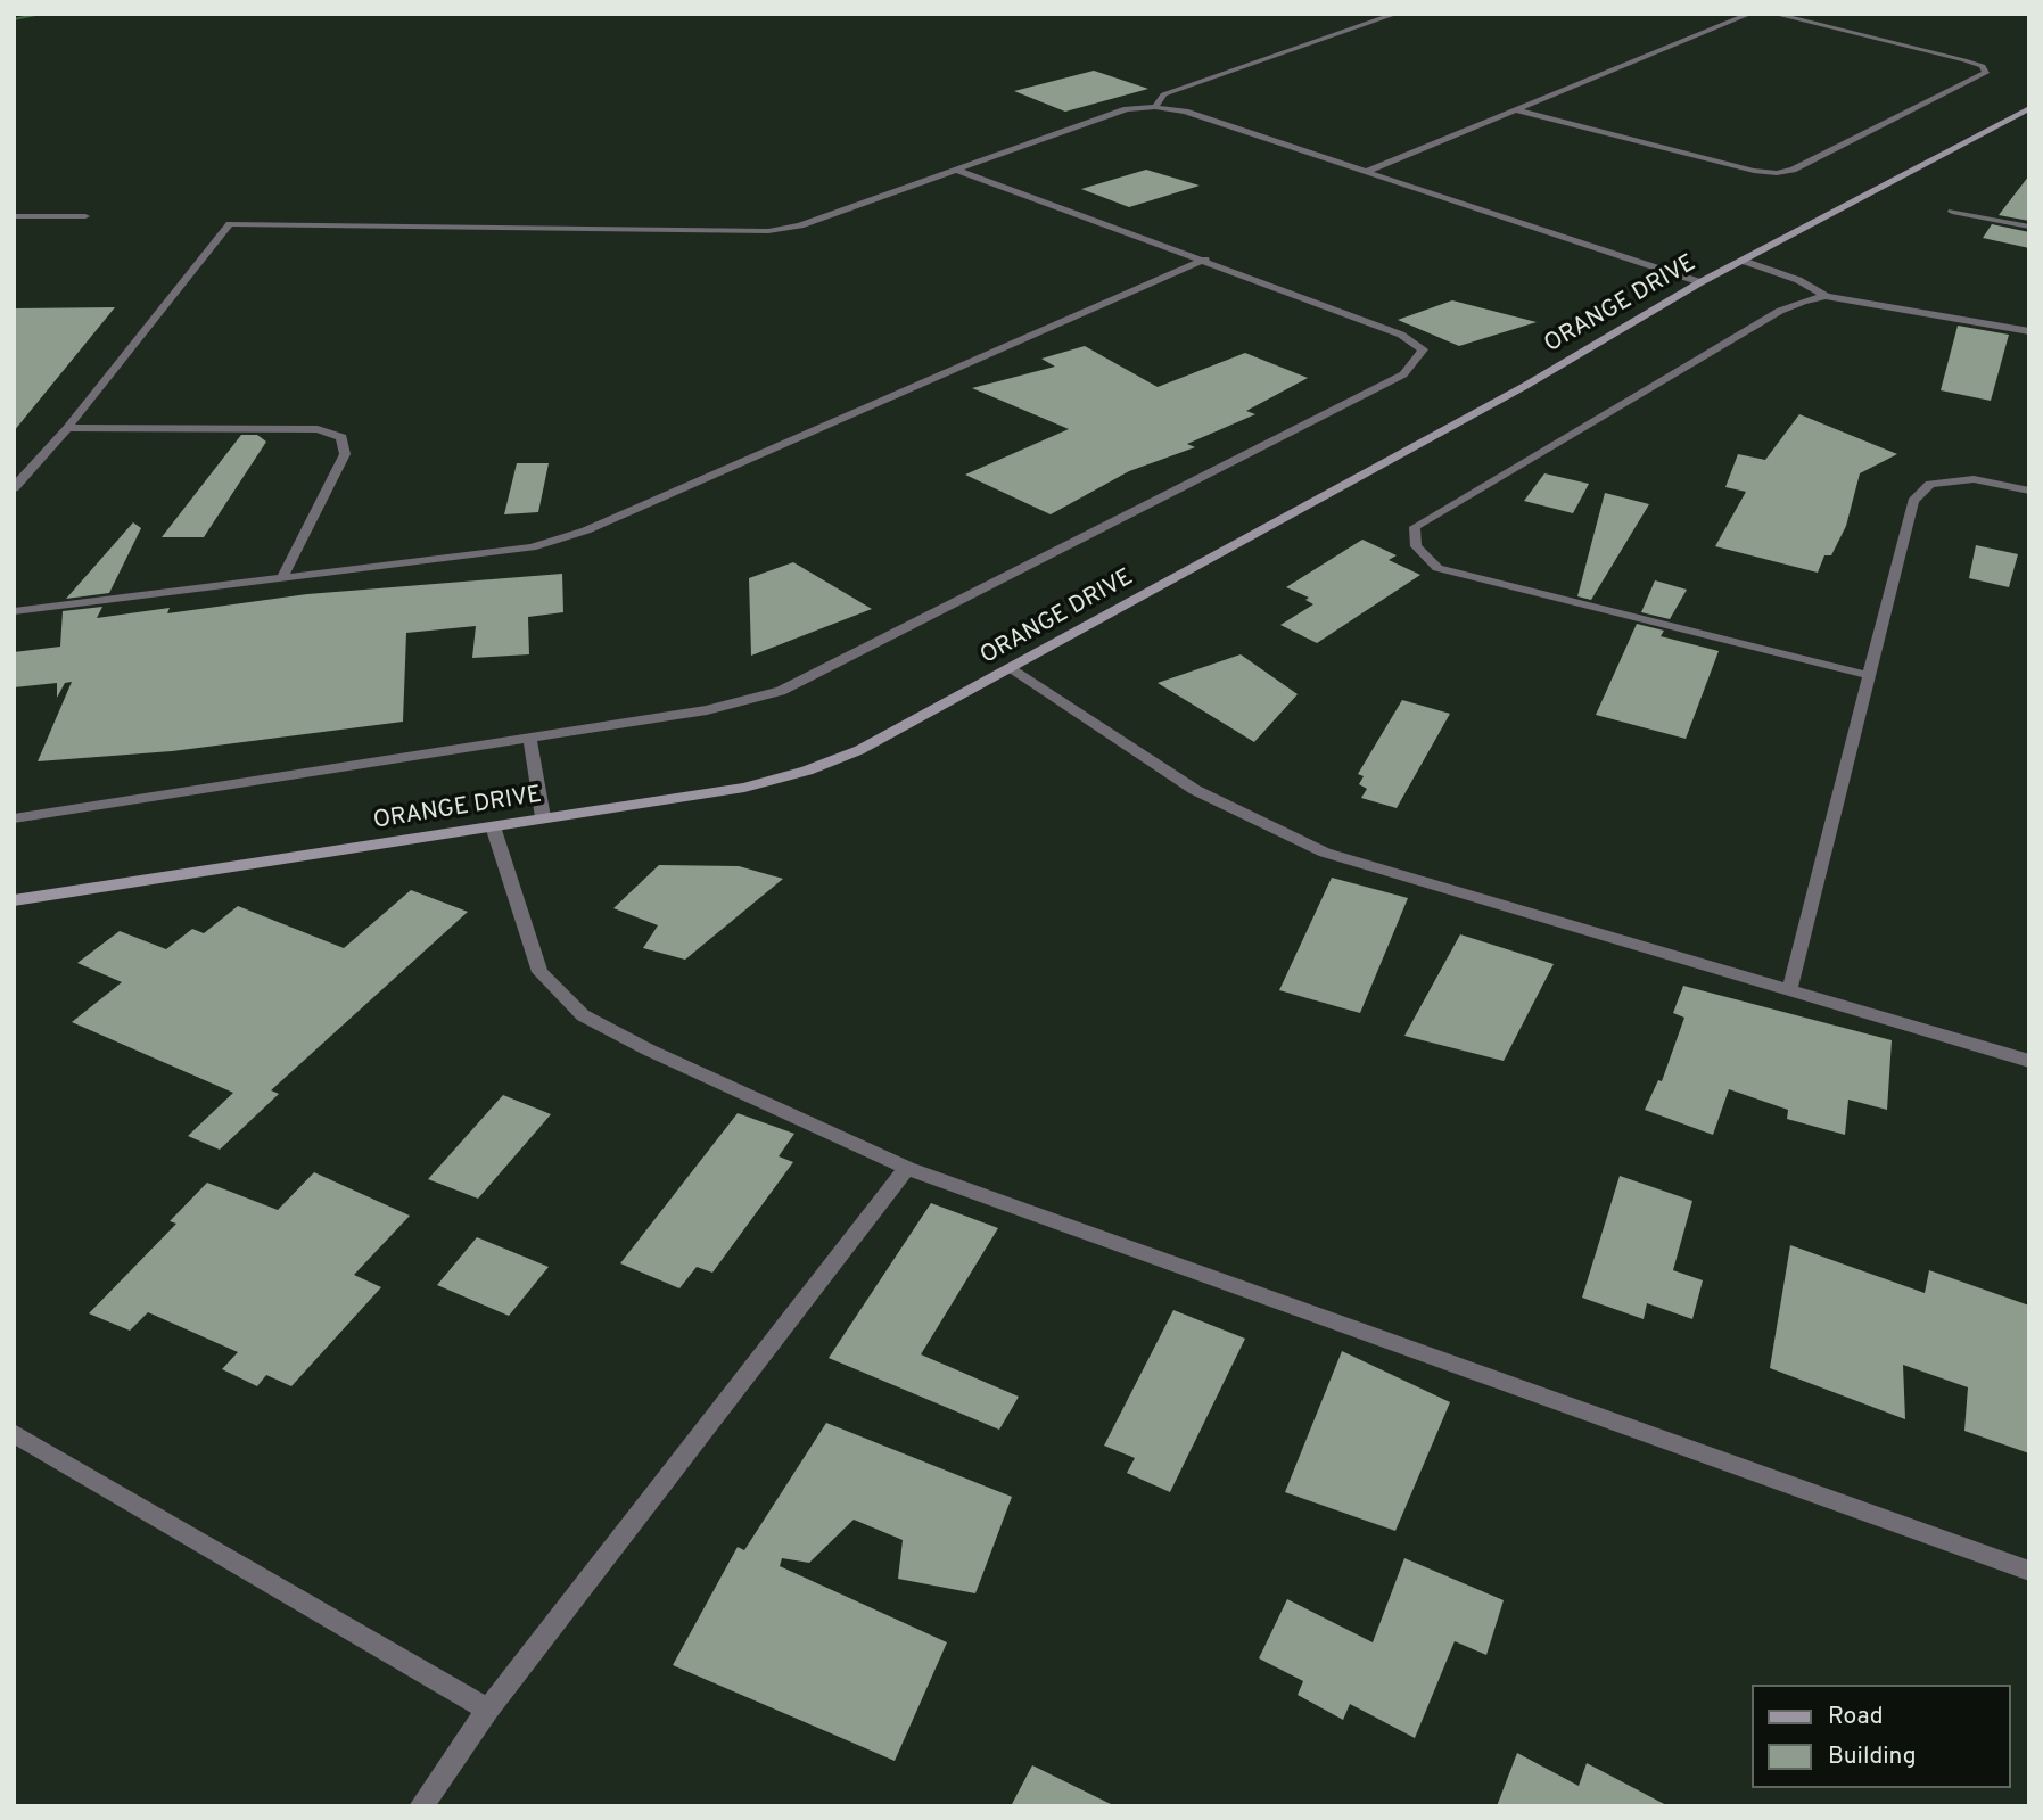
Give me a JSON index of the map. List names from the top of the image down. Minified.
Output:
{"streets":{"street":["ORANGE DRIVE"]},"legend":["Road","Building"]}
